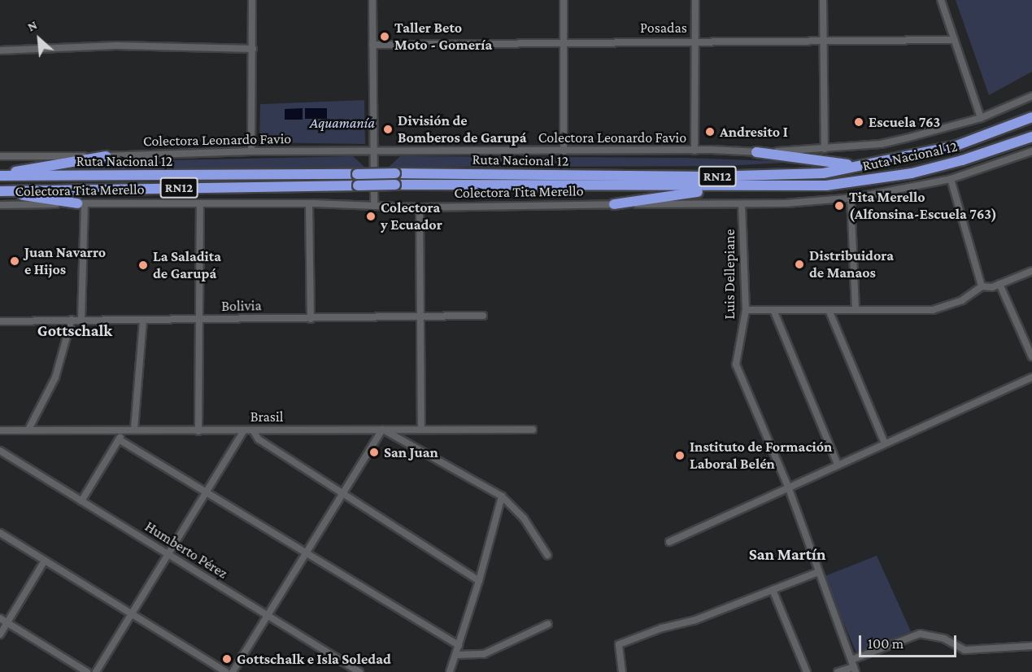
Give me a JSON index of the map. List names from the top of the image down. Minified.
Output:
{"streets":{"highway":["Ruta Nacional 12","RN12"],"street":["Posadas","Colectora Leonardo Favio","Colectora Tita Merello","Luis Dellepiane","Bolivia","Brasil","Humberto Pérez"]},"crossings":[["Colectora Tita Merello","Luis Dellepiane"]],"districts":["Gottschalk","San Martín"],"parks":["Aquamanía"],"places":["Taller Beto Moto - Gomería","Escuela 763","División de Bomberos de Garupá","Andresito I","Tita Merello (Alfonsina-Escuela 763)","Colectora y Ecuador","Juan Navarro e Hijos","Distribuidora de Manaos","La Saladita de Garupá","San Juan","Instituto de Formación Laboral Belén","Gottschalk e Isla Soledad"],"scale_bar":"100 m","north":"top left"}
